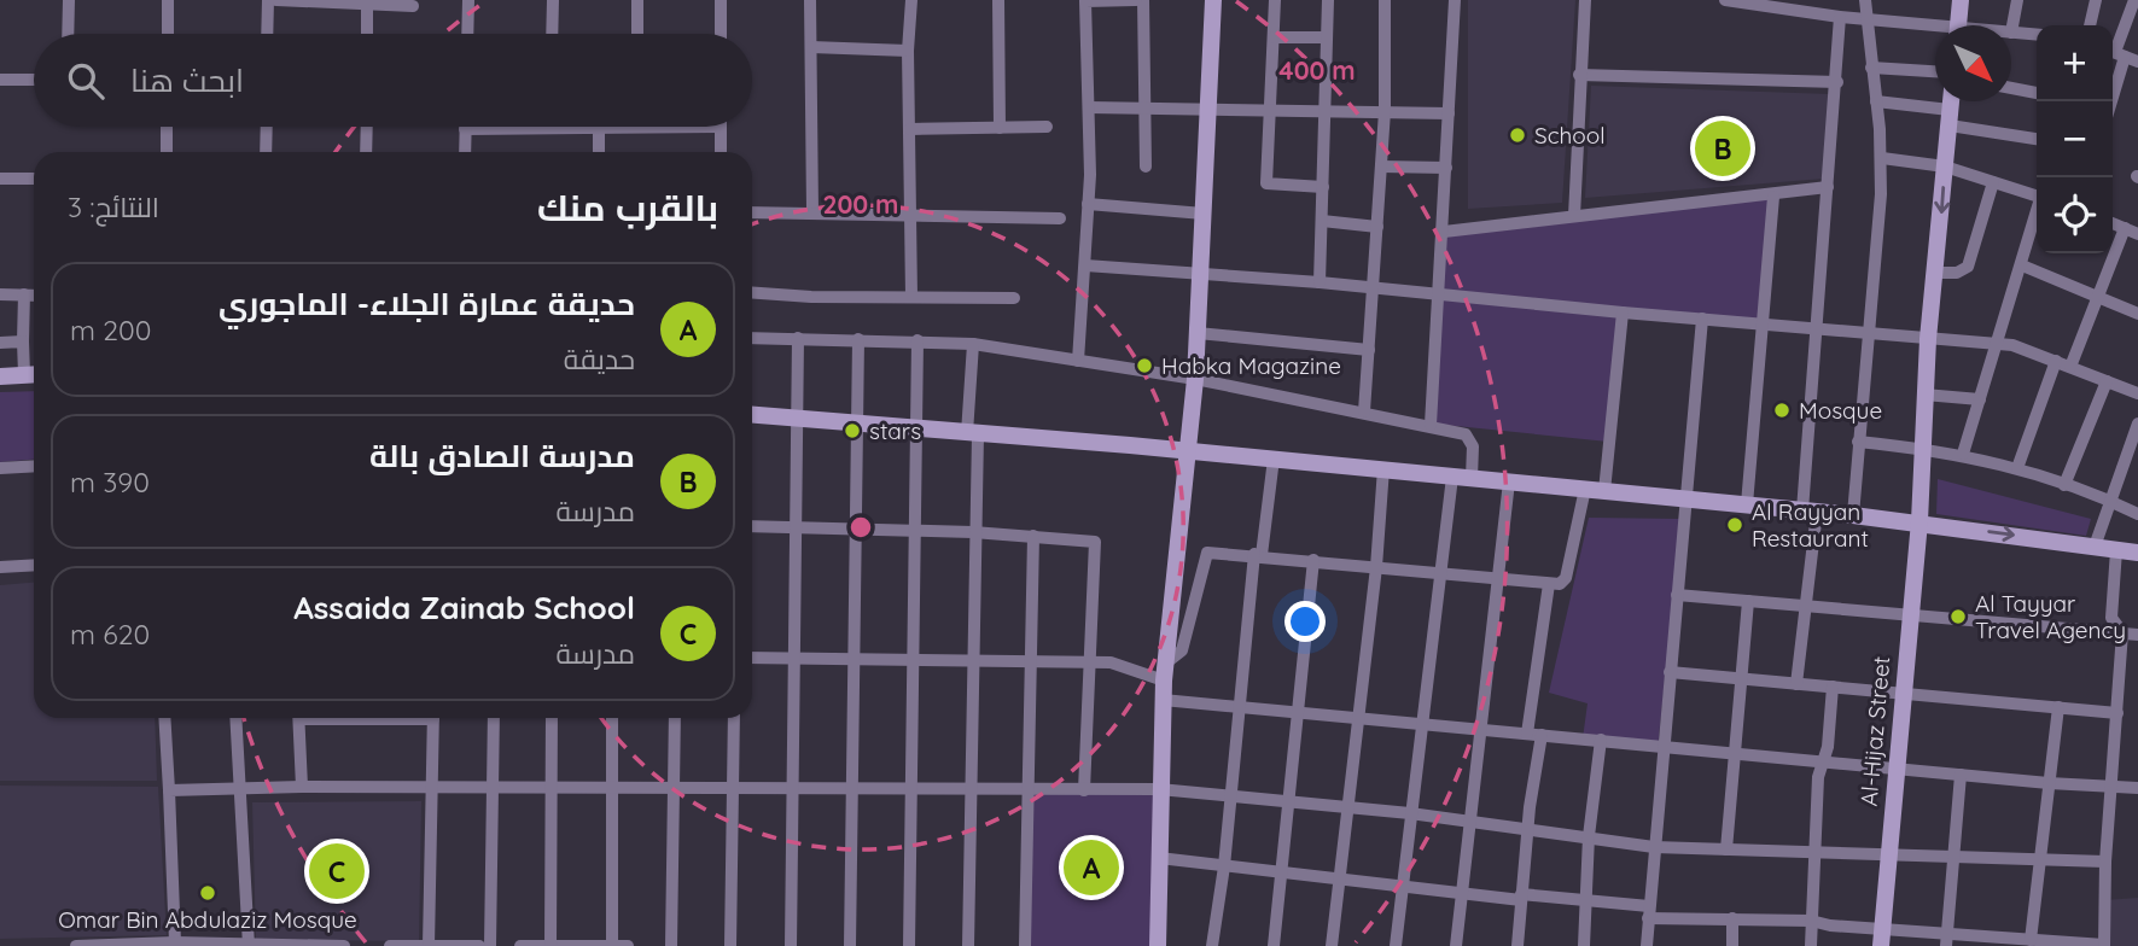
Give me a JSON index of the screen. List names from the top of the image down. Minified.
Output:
{"streets":{"street":["Al-Hijaz Street"]},"places":["School","Habka Magazine","Mosque","stars","Al Rayyan Restaurant","Al Tayyar Travel Agency","Omar Bin Abdulaziz Mosque"],"north":"bottom right","page":{"map_buttons":["+","−"],"search":"ابحث هنا","pins":["B","A","C"],"heading":["بالقرب منك","النتائج: 3"],"list":[{"mark":"A","name":"حديقة عمارة الجلاء- الماجوري","note":"حديقة","value":"200 m"},{"mark":"B","name":"مدرسة الصادق بالة","note":"مدرسة","value":"390 m"},{"mark":"C","name":"Assaida Zainab School","note":"مدرسة","value":"620 m"}]},"rings":["400 m","200 m"]}
